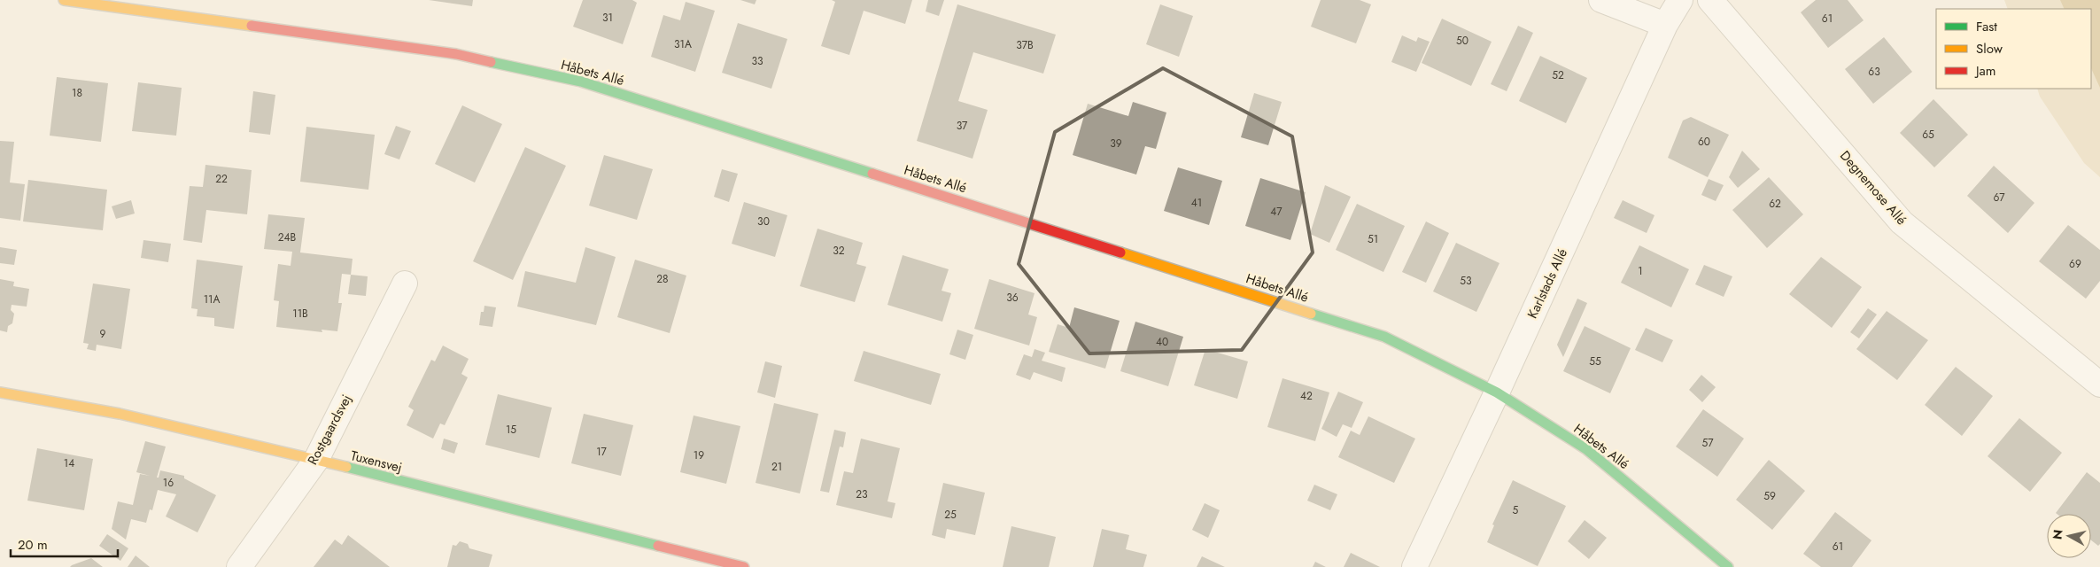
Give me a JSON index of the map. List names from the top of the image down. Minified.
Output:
{"streets":{"street":["Håbets Allé","Degnemose Allé","Karlstads Allé","Rostgaardsvej","Tuxensvej"]},"crossings":[["Håbets Allé","Karlstads Allé"],["Rostgaardsvej","Tuxensvej"]],"house_numbers":["31","61","50","31A","37B","33","63","52","18","37","65","60","39","22","67","41","62","47","30","24B","51","32","69","1","28","53","36","11A","11B","9","40","55","42","15","57","17","19","14","21","16","23","59","5","25","61"],"legend":["Fast","Slow","Jam"],"scale_bar":"20 m","north":"left"}
